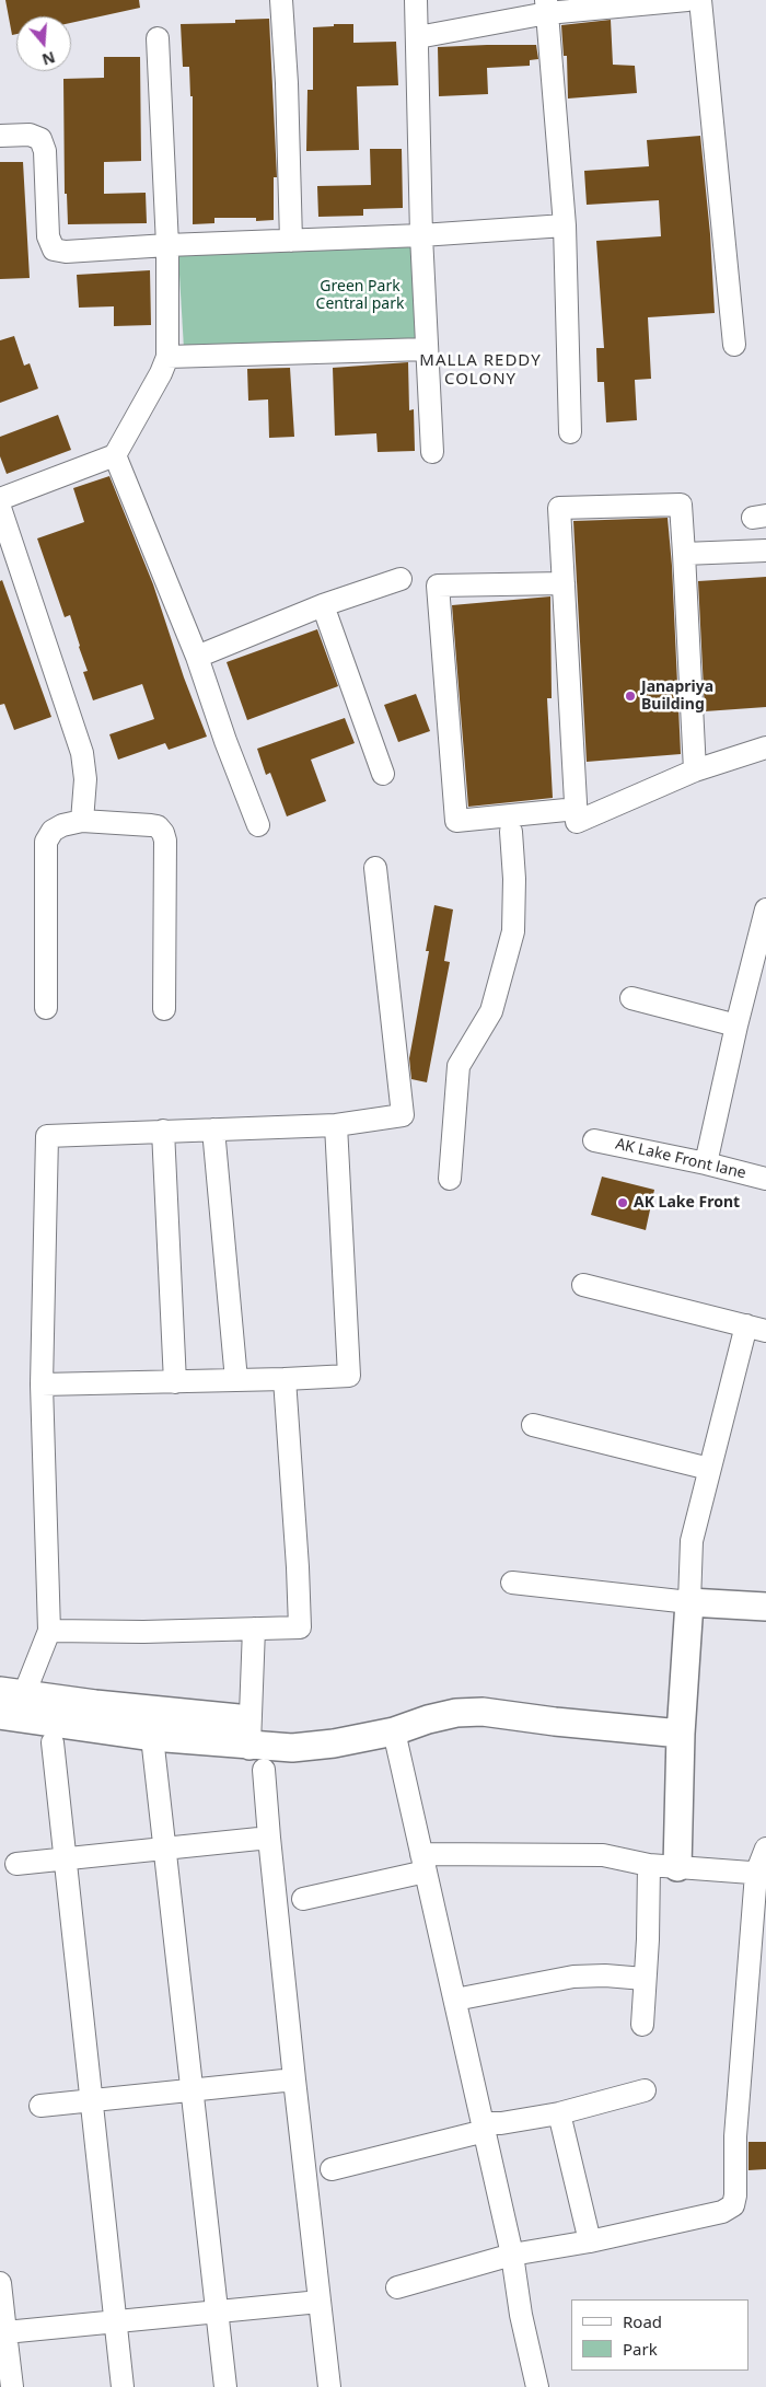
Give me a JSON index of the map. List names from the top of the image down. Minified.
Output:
{"streets":{"street":["AK Lake Front lane"]},"districts":["MALLA REDDY COLONY"],"parks":["Green Park Central park"],"places":["Janapriya Building","AK Lake Front"],"legend":["Road","Park"],"north":"bottom"}
